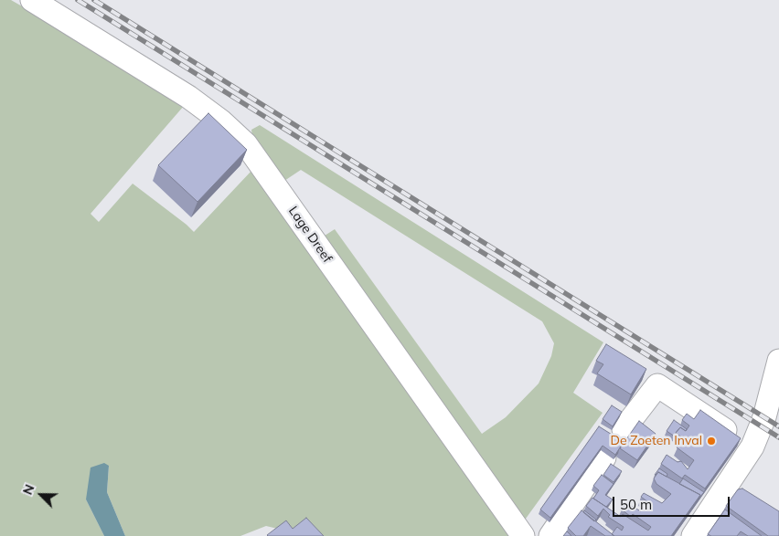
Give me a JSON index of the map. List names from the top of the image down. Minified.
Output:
{"streets":{"street":["Lage Dreef"]},"places":["De Zoeten Inval"],"scale_bar":"50 m","north":"top left"}
